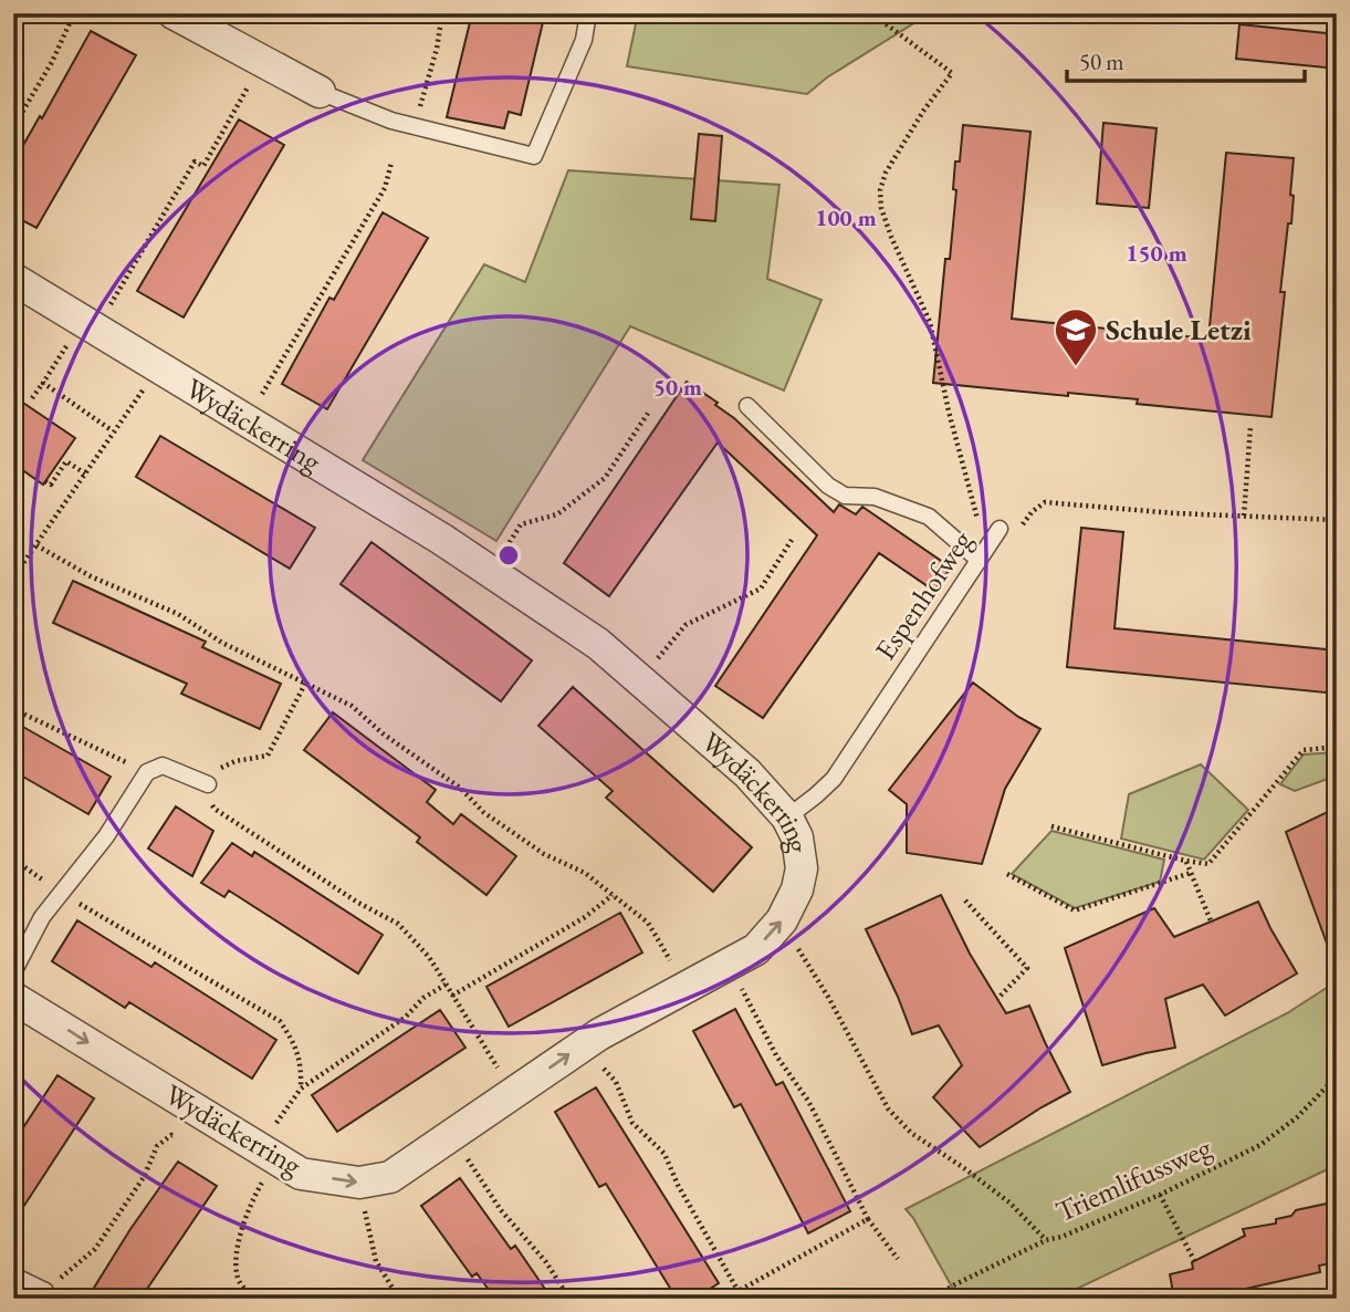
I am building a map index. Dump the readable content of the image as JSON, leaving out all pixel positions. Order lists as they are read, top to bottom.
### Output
{
  "streets": {
    "street": ["Wydäckerring"],
    "lane": ["Espenhofweg"],
    "path": ["Triemlifussweg"]
  },
  "crossings": [
    ["Wydäckerring", "Espenhofweg"]
  ],
  "places": {
    "school or university": ["Schule Letzi"]
  },
  "scale_bar": "50 m",
  "rings": ["100 m", "150 m", "50 m"]
}
